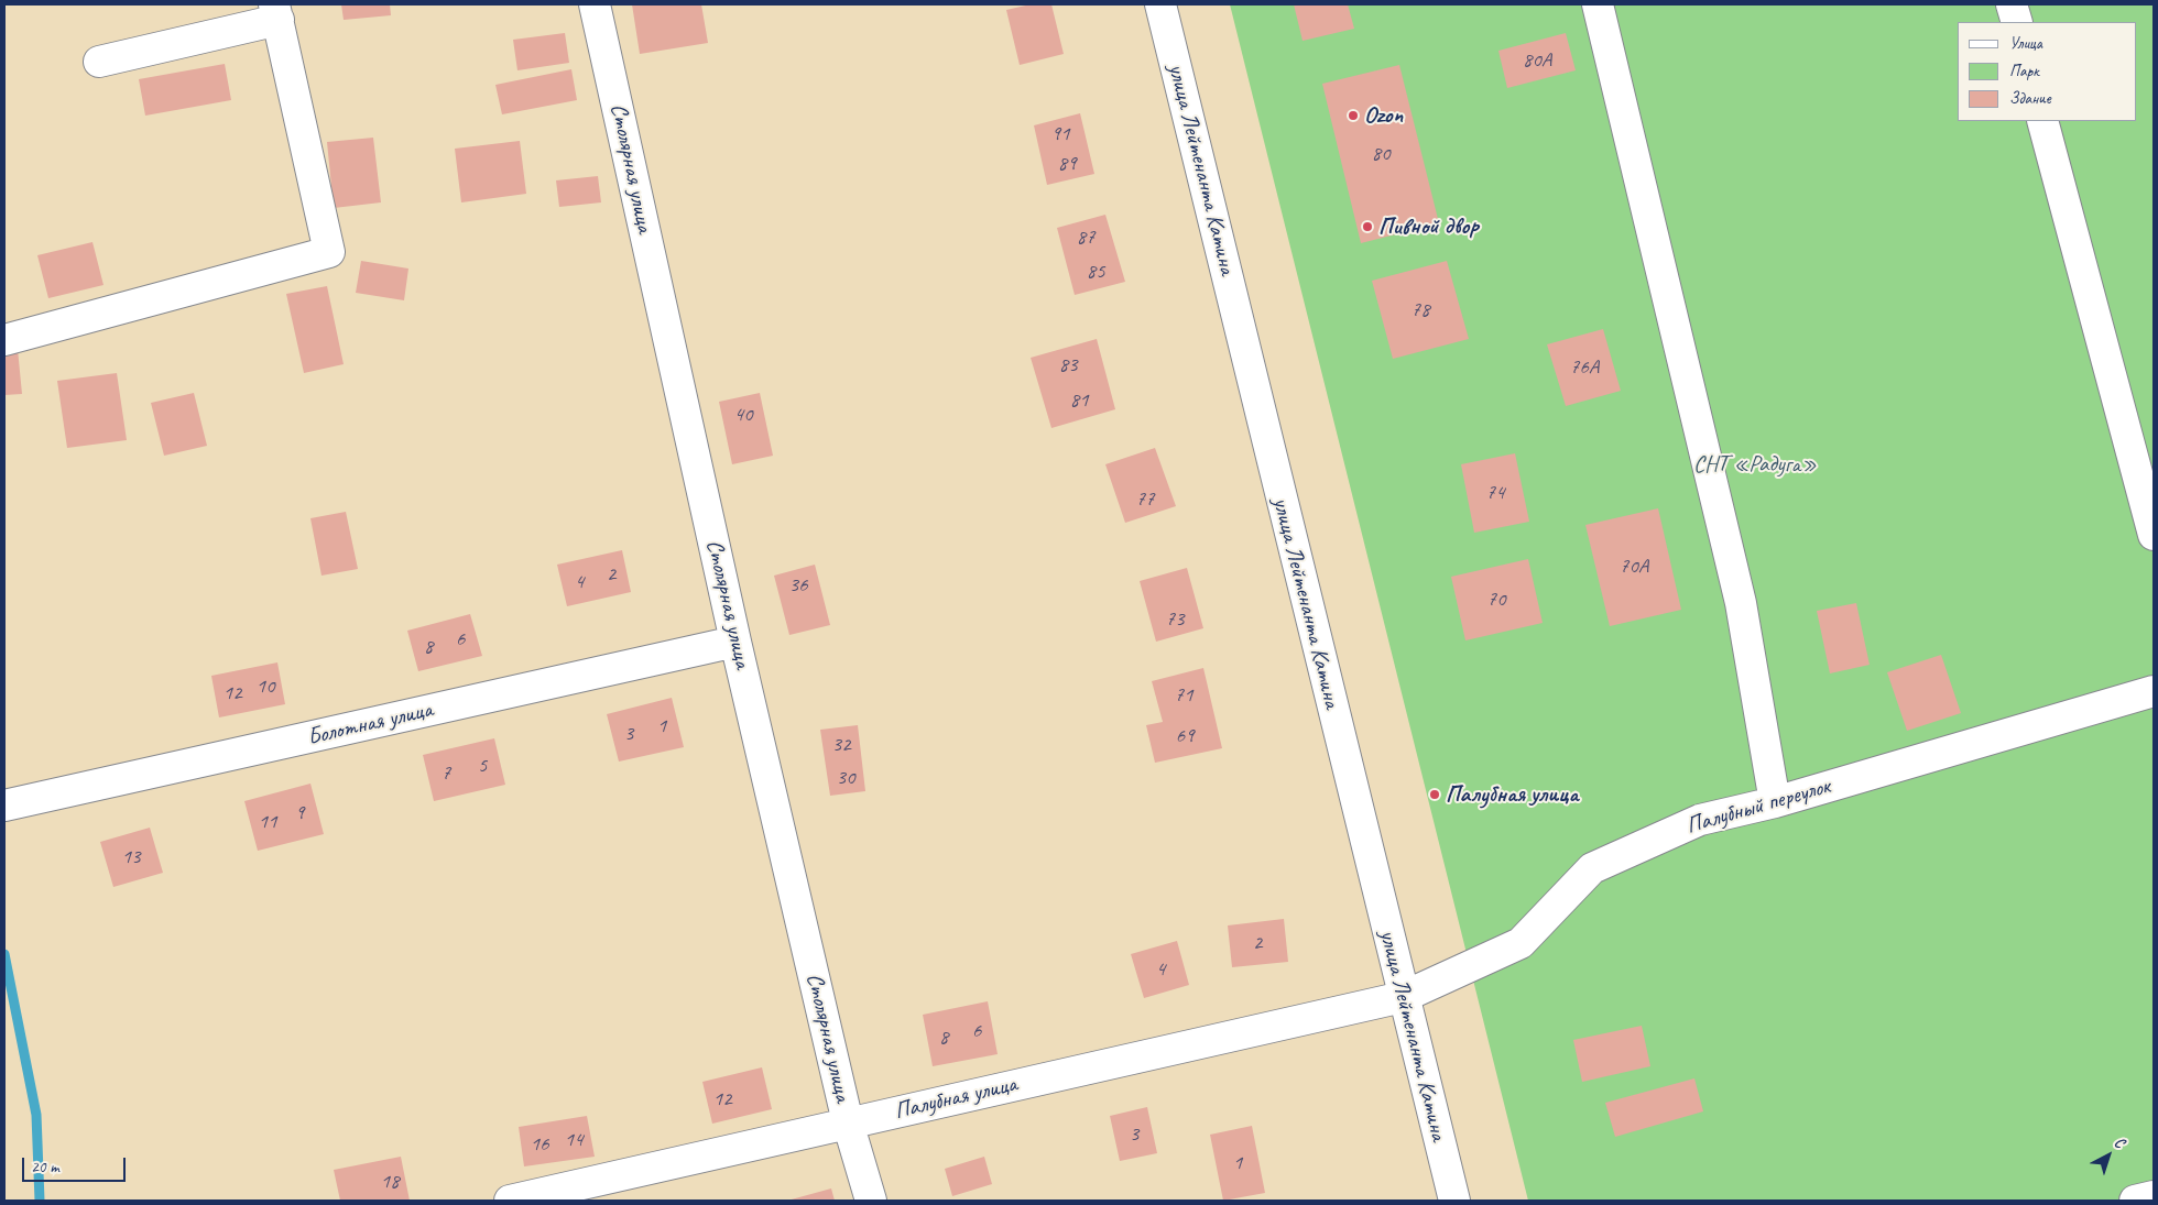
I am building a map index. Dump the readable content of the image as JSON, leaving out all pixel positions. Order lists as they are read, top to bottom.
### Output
{
  "streets": {
    "street": [
      "Столярная улица",
      "улица Лейтенанта Катина",
      "Болотная улица",
      "Палубный переулок",
      "Палубная улица"
    ]
  },
  "crossings": [
    ["Столярная улица", "Болотная улица"],
    ["Столярная улица", "Палубная улица"],
    ["улица Лейтенанта Катина", "Палубный переулок"],
    ["улица Лейтенанта Катина", "Палубная улица"],
    ["Палубный переулок", "Палубная улица"]
  ],
  "parks": ["СНТ «Радуга»"],
  "places": ["Ozon", "Пивной двор", "Палубная улица"],
  "house_numbers": [
    "80А",
    "91",
    "80",
    "89",
    "87",
    "85",
    "78",
    "83",
    "76А",
    "81",
    "40",
    "74",
    "77",
    "70А",
    "2",
    "4",
    "36",
    "70",
    "73",
    "6",
    "8",
    "10",
    "12",
    "71",
    "1",
    "3",
    "69",
    "32",
    "5",
    "7",
    "30",
    "9",
    "11",
    "13",
    "2",
    "4",
    "6",
    "8",
    "12",
    "3",
    "14",
    "16",
    "1",
    "18"
  ],
  "legend": ["Улица", "Парк", "Здание"],
  "scale_bar": "20 m",
  "north": "top right"
}
